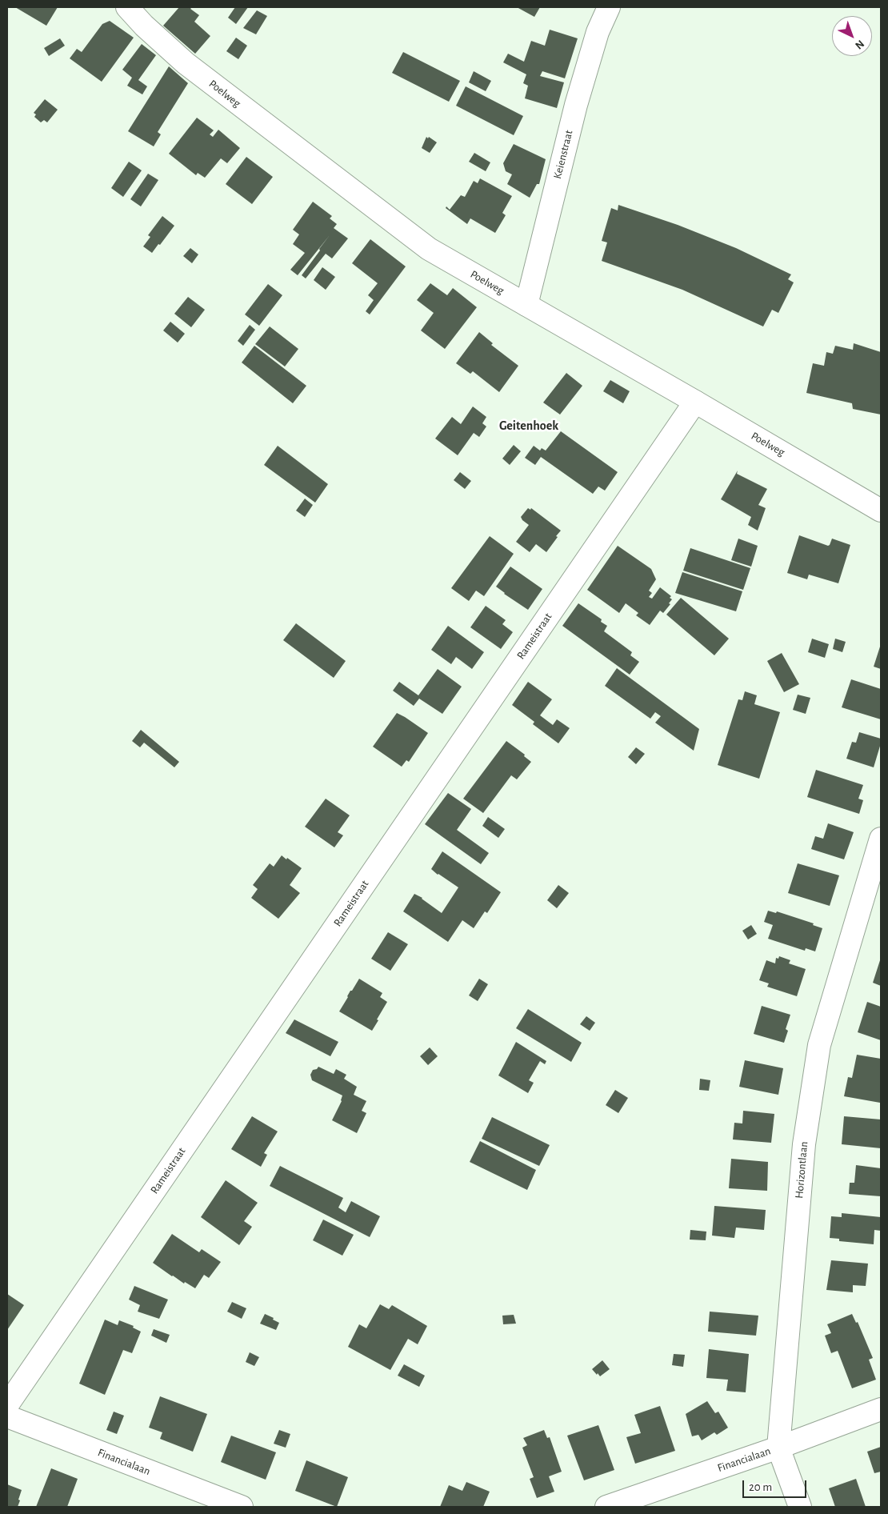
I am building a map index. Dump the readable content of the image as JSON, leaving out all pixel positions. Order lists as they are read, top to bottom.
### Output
{
  "streets": {
    "street": [
      "Poelweg",
      "Keienstraat",
      "Rameistraat",
      "Horizontlaan",
      "Financialaan"
    ]
  },
  "crossings": [
    ["Poelweg", "Keienstraat"],
    ["Poelweg", "Rameistraat"],
    ["Horizontlaan", "Financialaan"]
  ],
  "districts": ["Geitenhoek"],
  "scale_bar": "20 m",
  "north": "bottom right"
}
